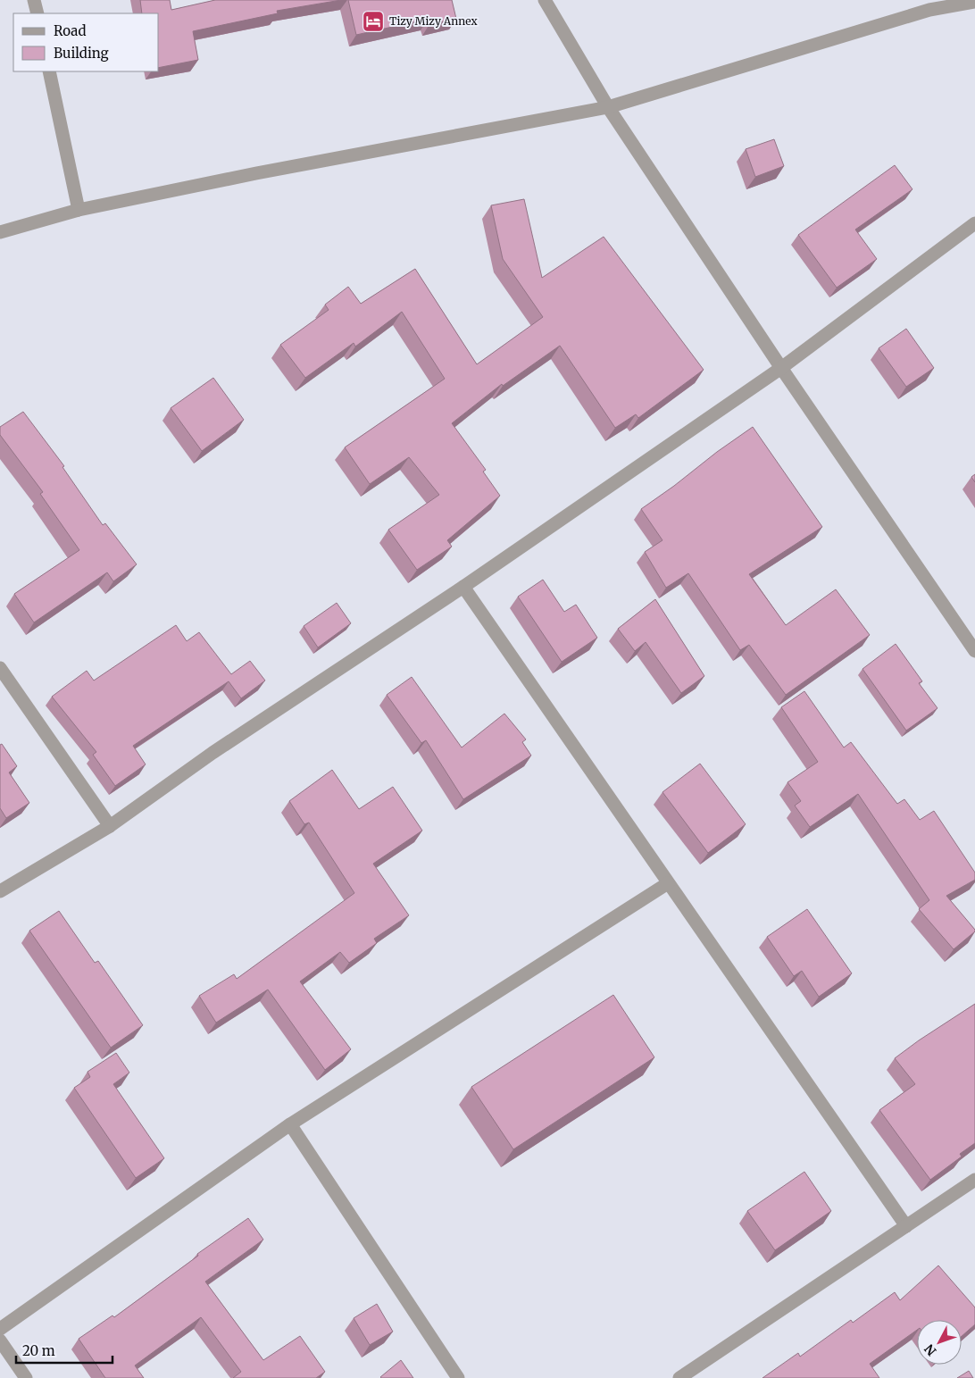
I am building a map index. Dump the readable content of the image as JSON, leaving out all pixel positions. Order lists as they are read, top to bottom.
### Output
{
  "places": {
    "hotel": ["Tizy Mizy Annex"]
  },
  "legend": ["Road", "Building"],
  "scale_bar": "20 m",
  "north": "bottom left"
}
